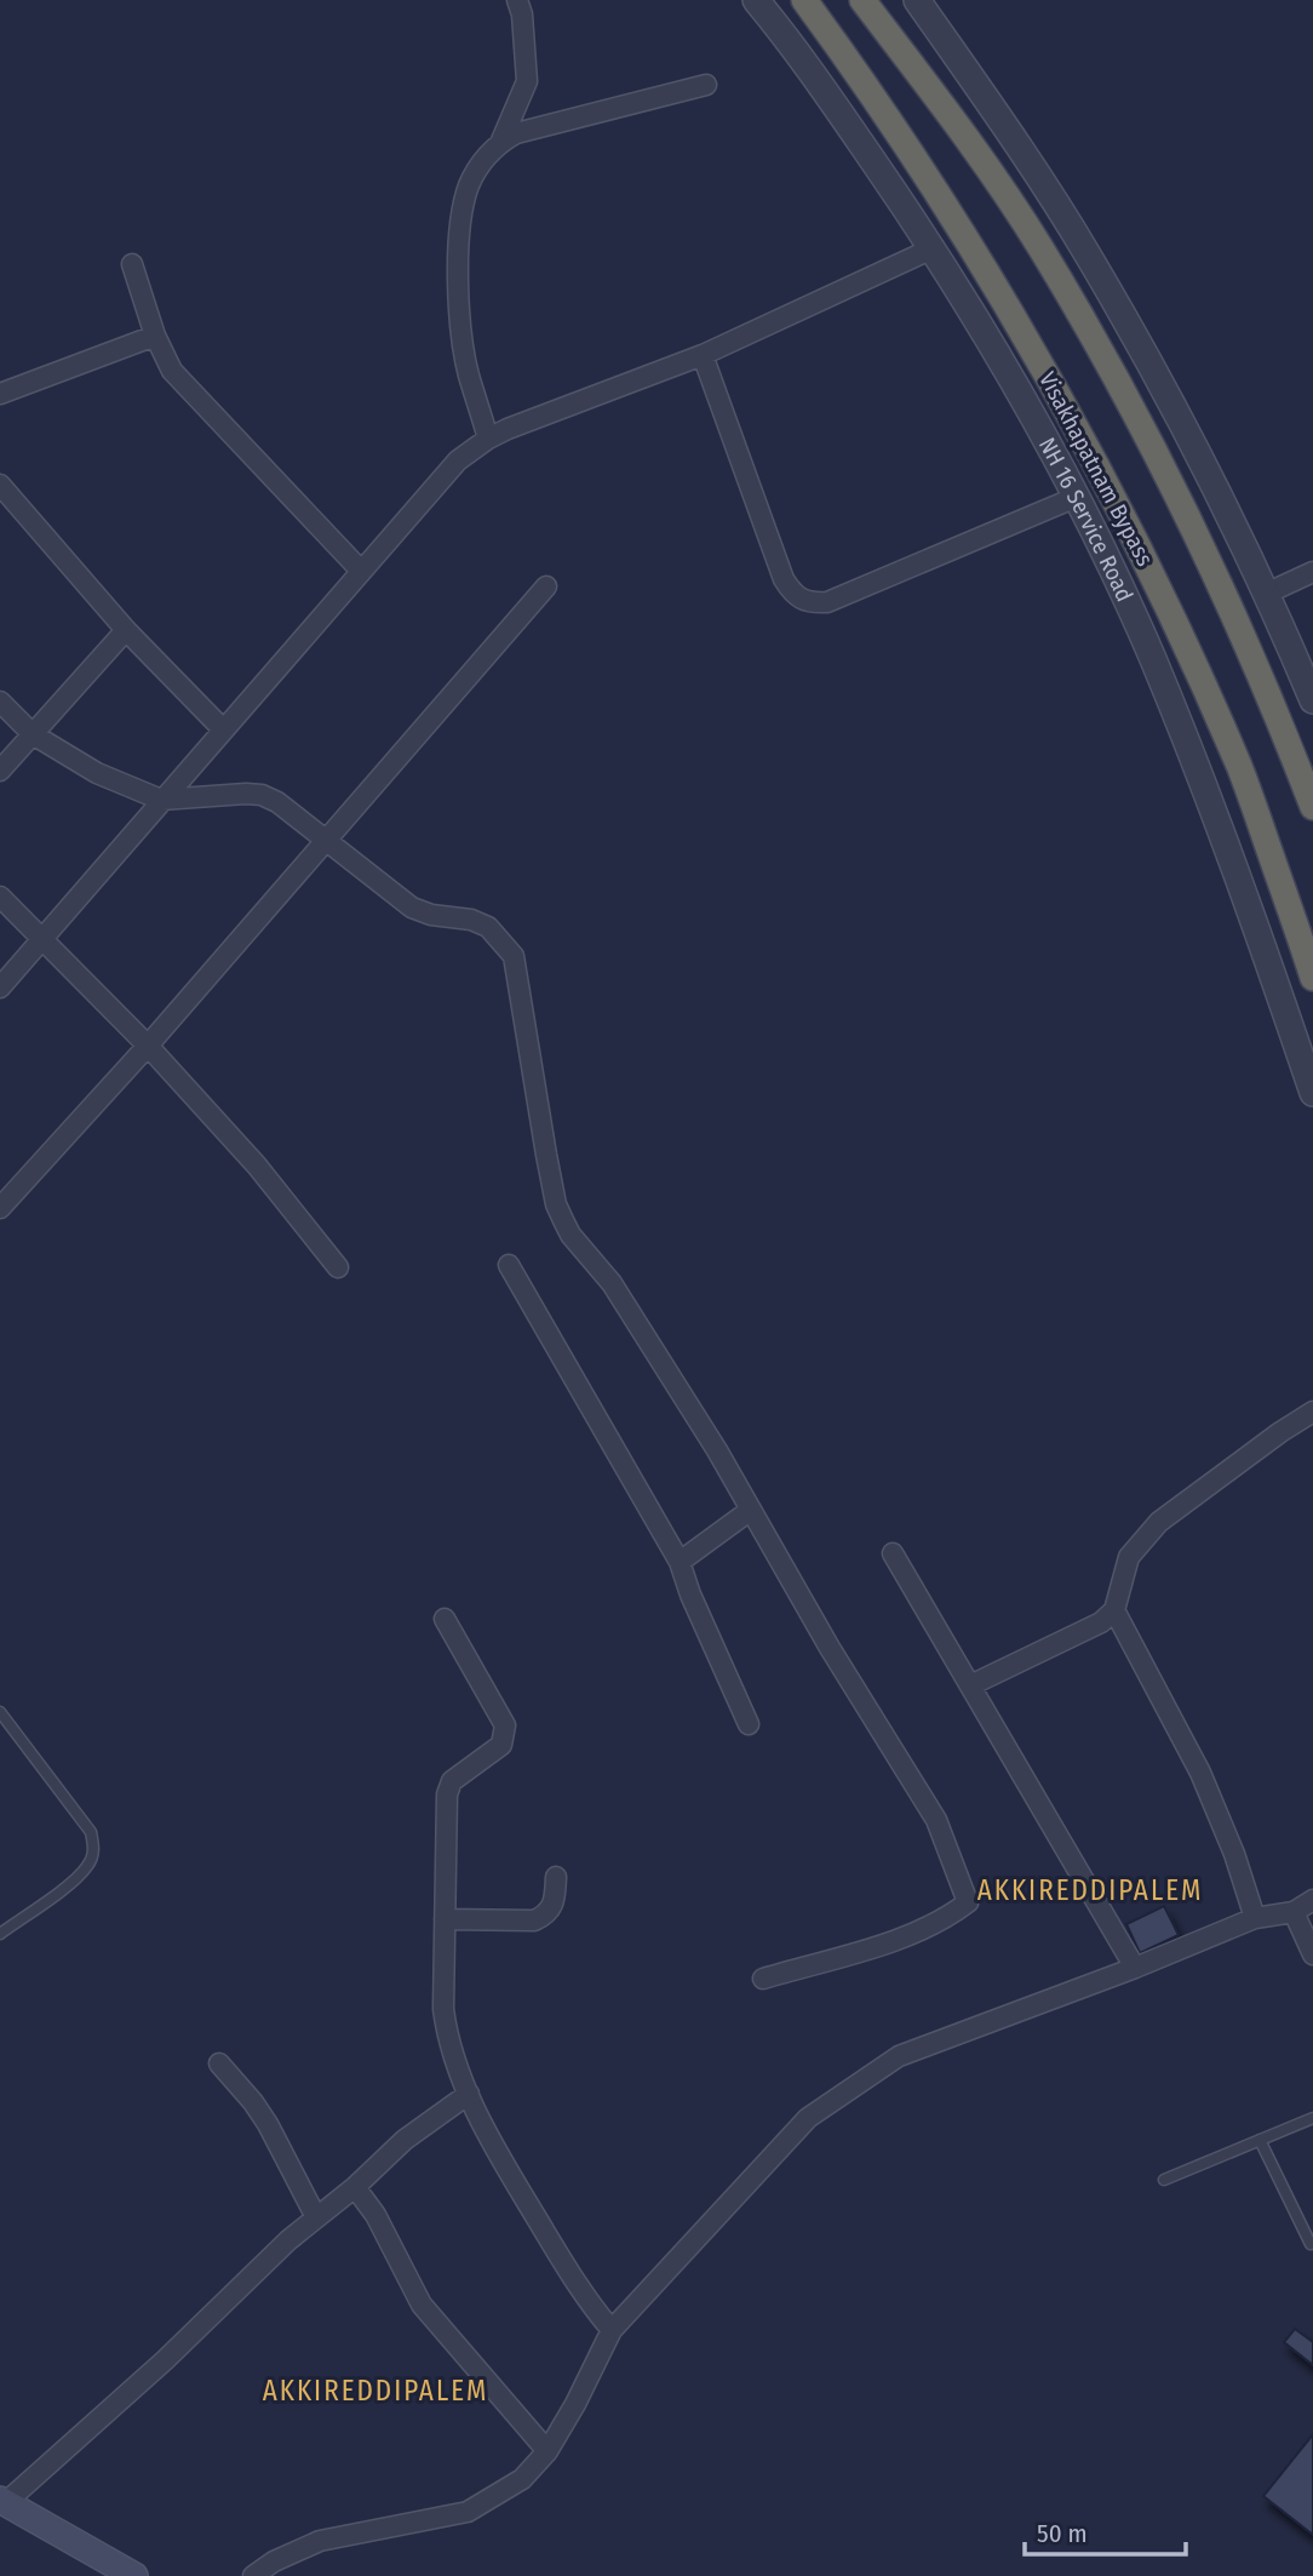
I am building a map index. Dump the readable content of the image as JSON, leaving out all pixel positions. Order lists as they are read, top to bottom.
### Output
{
  "streets": {
    "highway": ["Visakhapatnam Bypass"],
    "street": ["NH 16 Service Road"]
  },
  "districts": ["AKKIREDDIPALEM", "AKKIREDDIPALEM"],
  "scale_bar": "50 m"
}
